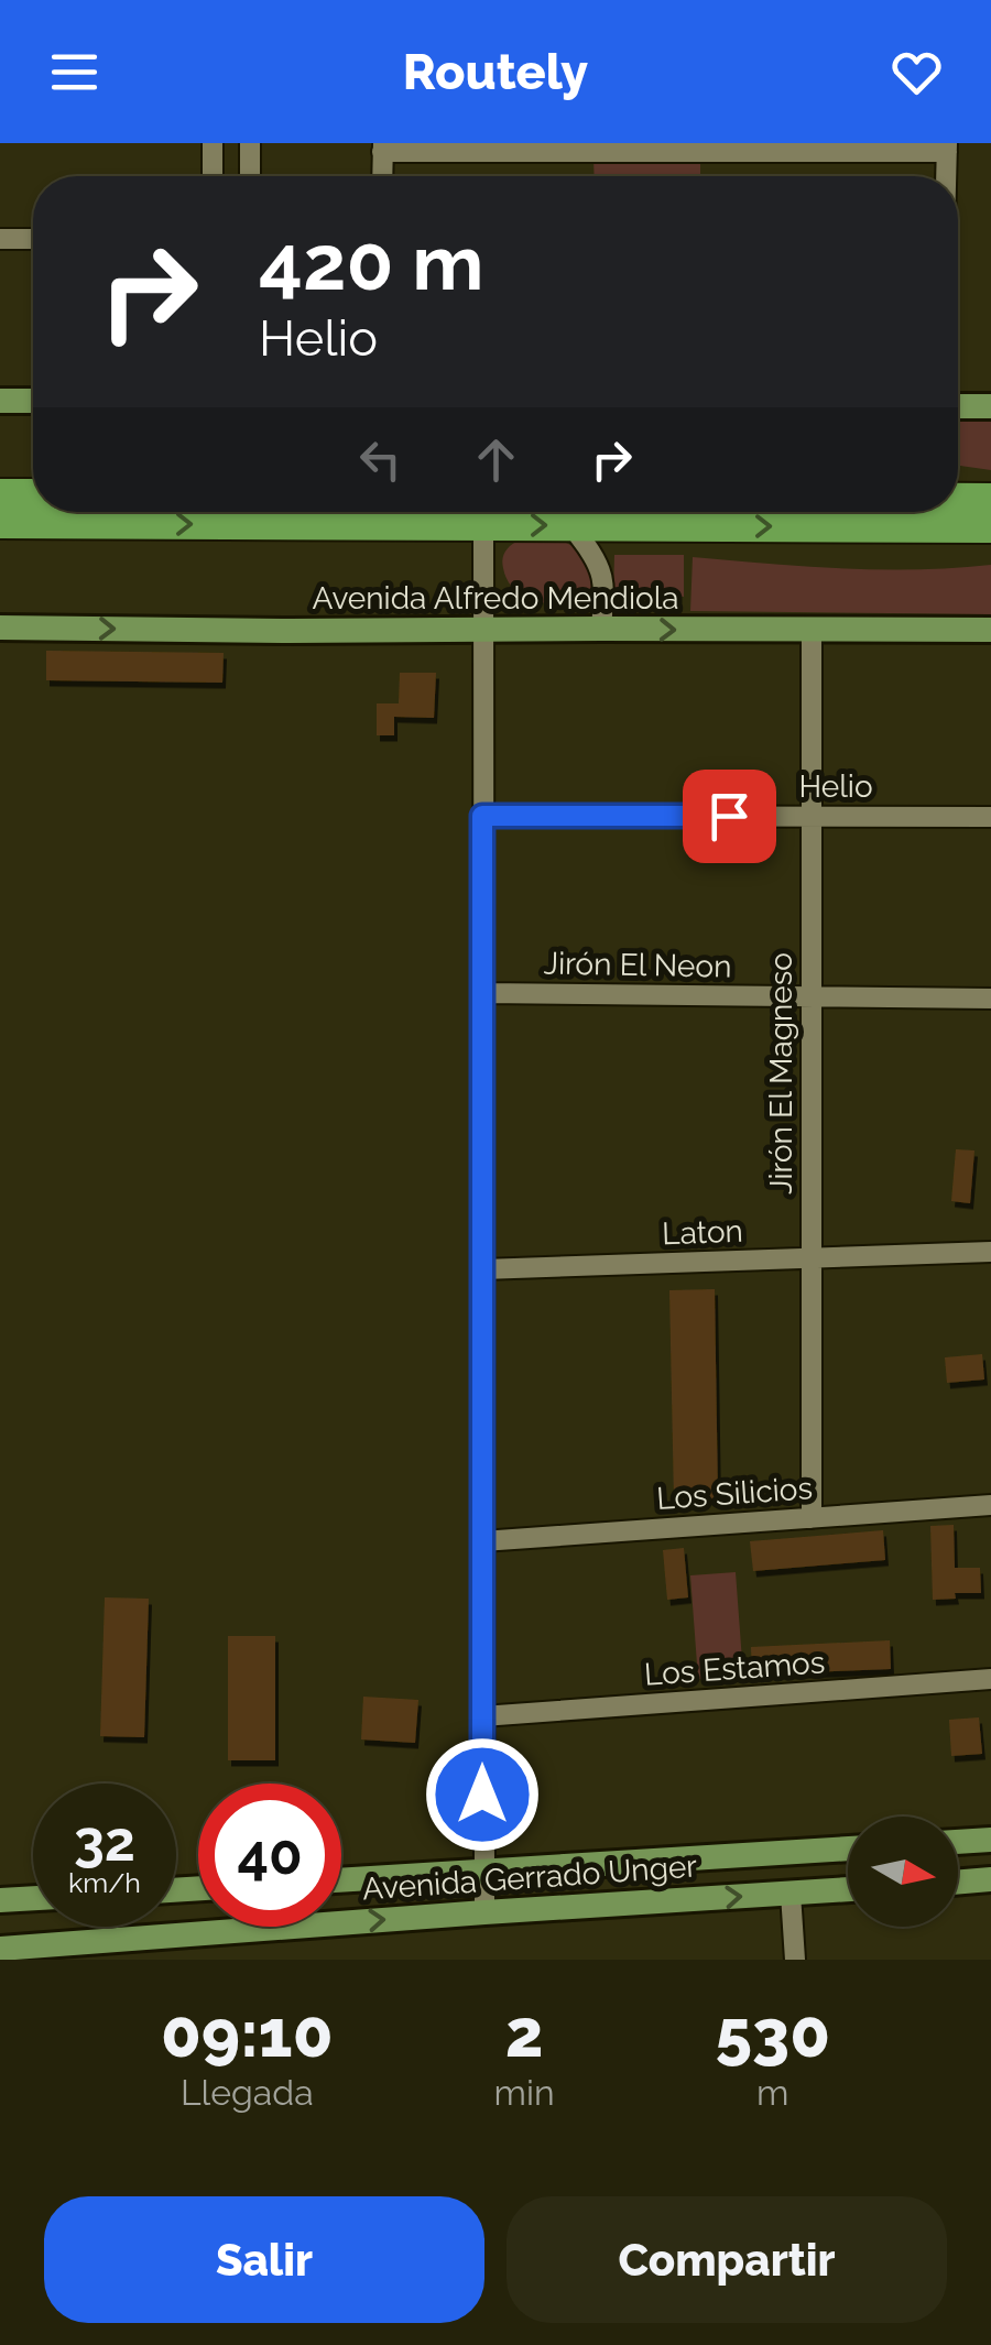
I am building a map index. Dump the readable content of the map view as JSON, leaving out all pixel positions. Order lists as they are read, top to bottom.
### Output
{
  "streets": {
    "main road": ["Avenida Alfredo Mendiola", "Avenida Gerrado Unger"],
    "street": [
      "Helio",
      "Jirón El Neon",
      "Jirón El Magneso",
      "Laton",
      "Los Silicios",
      "Los Estamos"
    ]
  },
  "crossings": [
    ["Avenida Alfredo Mendiola", "Jirón El Magneso"],
    ["Helio", "Jirón El Magneso"],
    ["Jirón El Neon", "Jirón El Magneso"],
    ["Jirón El Magneso", "Laton"],
    ["Jirón El Magneso", "Los Silicios"]
  ],
  "one_way": ["Avenida Alfredo Mendiola"],
  "north": "right",
  "page": {
    "header": "Routely",
    "turn": ["420 m", "Helio"],
    "speed": "32 km/h",
    "limit": "40",
    "eta": [
      "09:10",
      "Llegada",
      "2",
      "min",
      "530",
      "m"
    ],
    "buttons": ["Salir", "Compartir"]
  }
}
